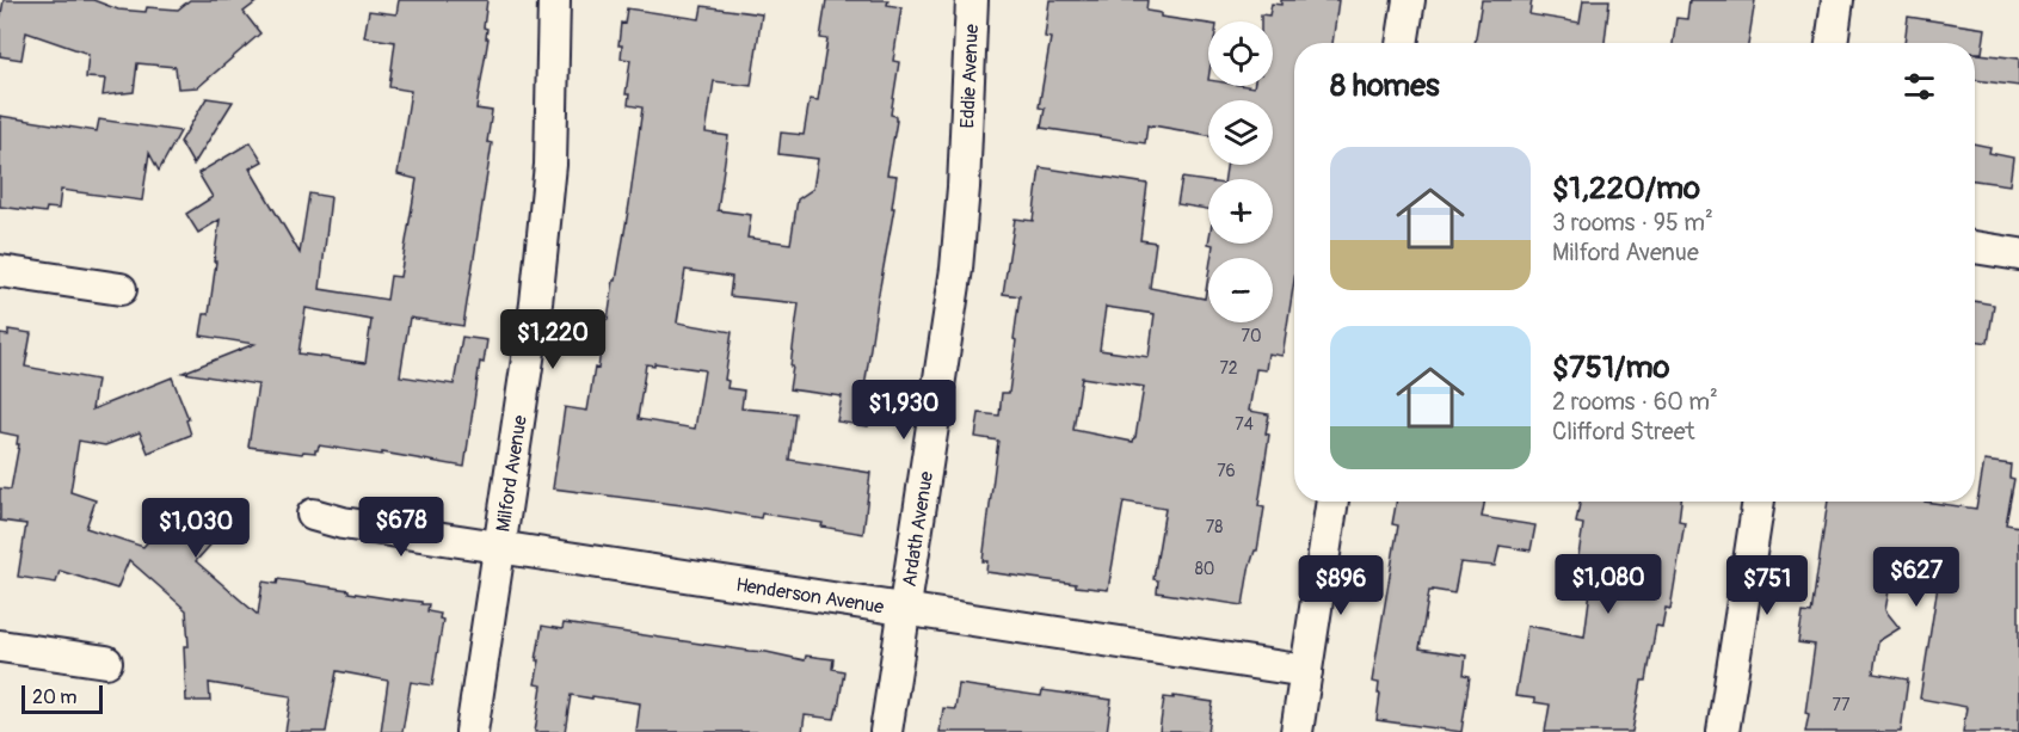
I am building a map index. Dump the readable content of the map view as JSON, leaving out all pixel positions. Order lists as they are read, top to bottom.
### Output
{
  "streets": {
    "street": [
      "Eddie Avenue",
      "Milford Avenue",
      "Ardath Avenue",
      "Henderson Avenue"
    ]
  },
  "crossings": [
    ["Eddie Avenue", "Ardath Avenue"],
    ["Milford Avenue", "Henderson Avenue"],
    ["Ardath Avenue", "Henderson Avenue"]
  ],
  "house_numbers": [
    "70",
    "72",
    "74",
    "76",
    "78",
    "80",
    "77"
  ],
  "scale_bar": "20 m",
  "page": {
    "map_buttons": ["+", "−"],
    "heading": "8 homes",
    "list": [
      {
        "name": "$1,220/mo",
        "note": "3 rooms · 95 m² · Milford Avenue"
      },
      {
        "name": "$751/mo",
        "note": "2 rooms · 60 m² · Clifford Street"
      }
    ],
    "price": [
      "$1,220",
      "$1,930",
      "$678",
      "$1,030",
      "$627",
      "$1,080",
      "$896",
      "$751"
    ],
    "scale": "20 m"
  }
}
